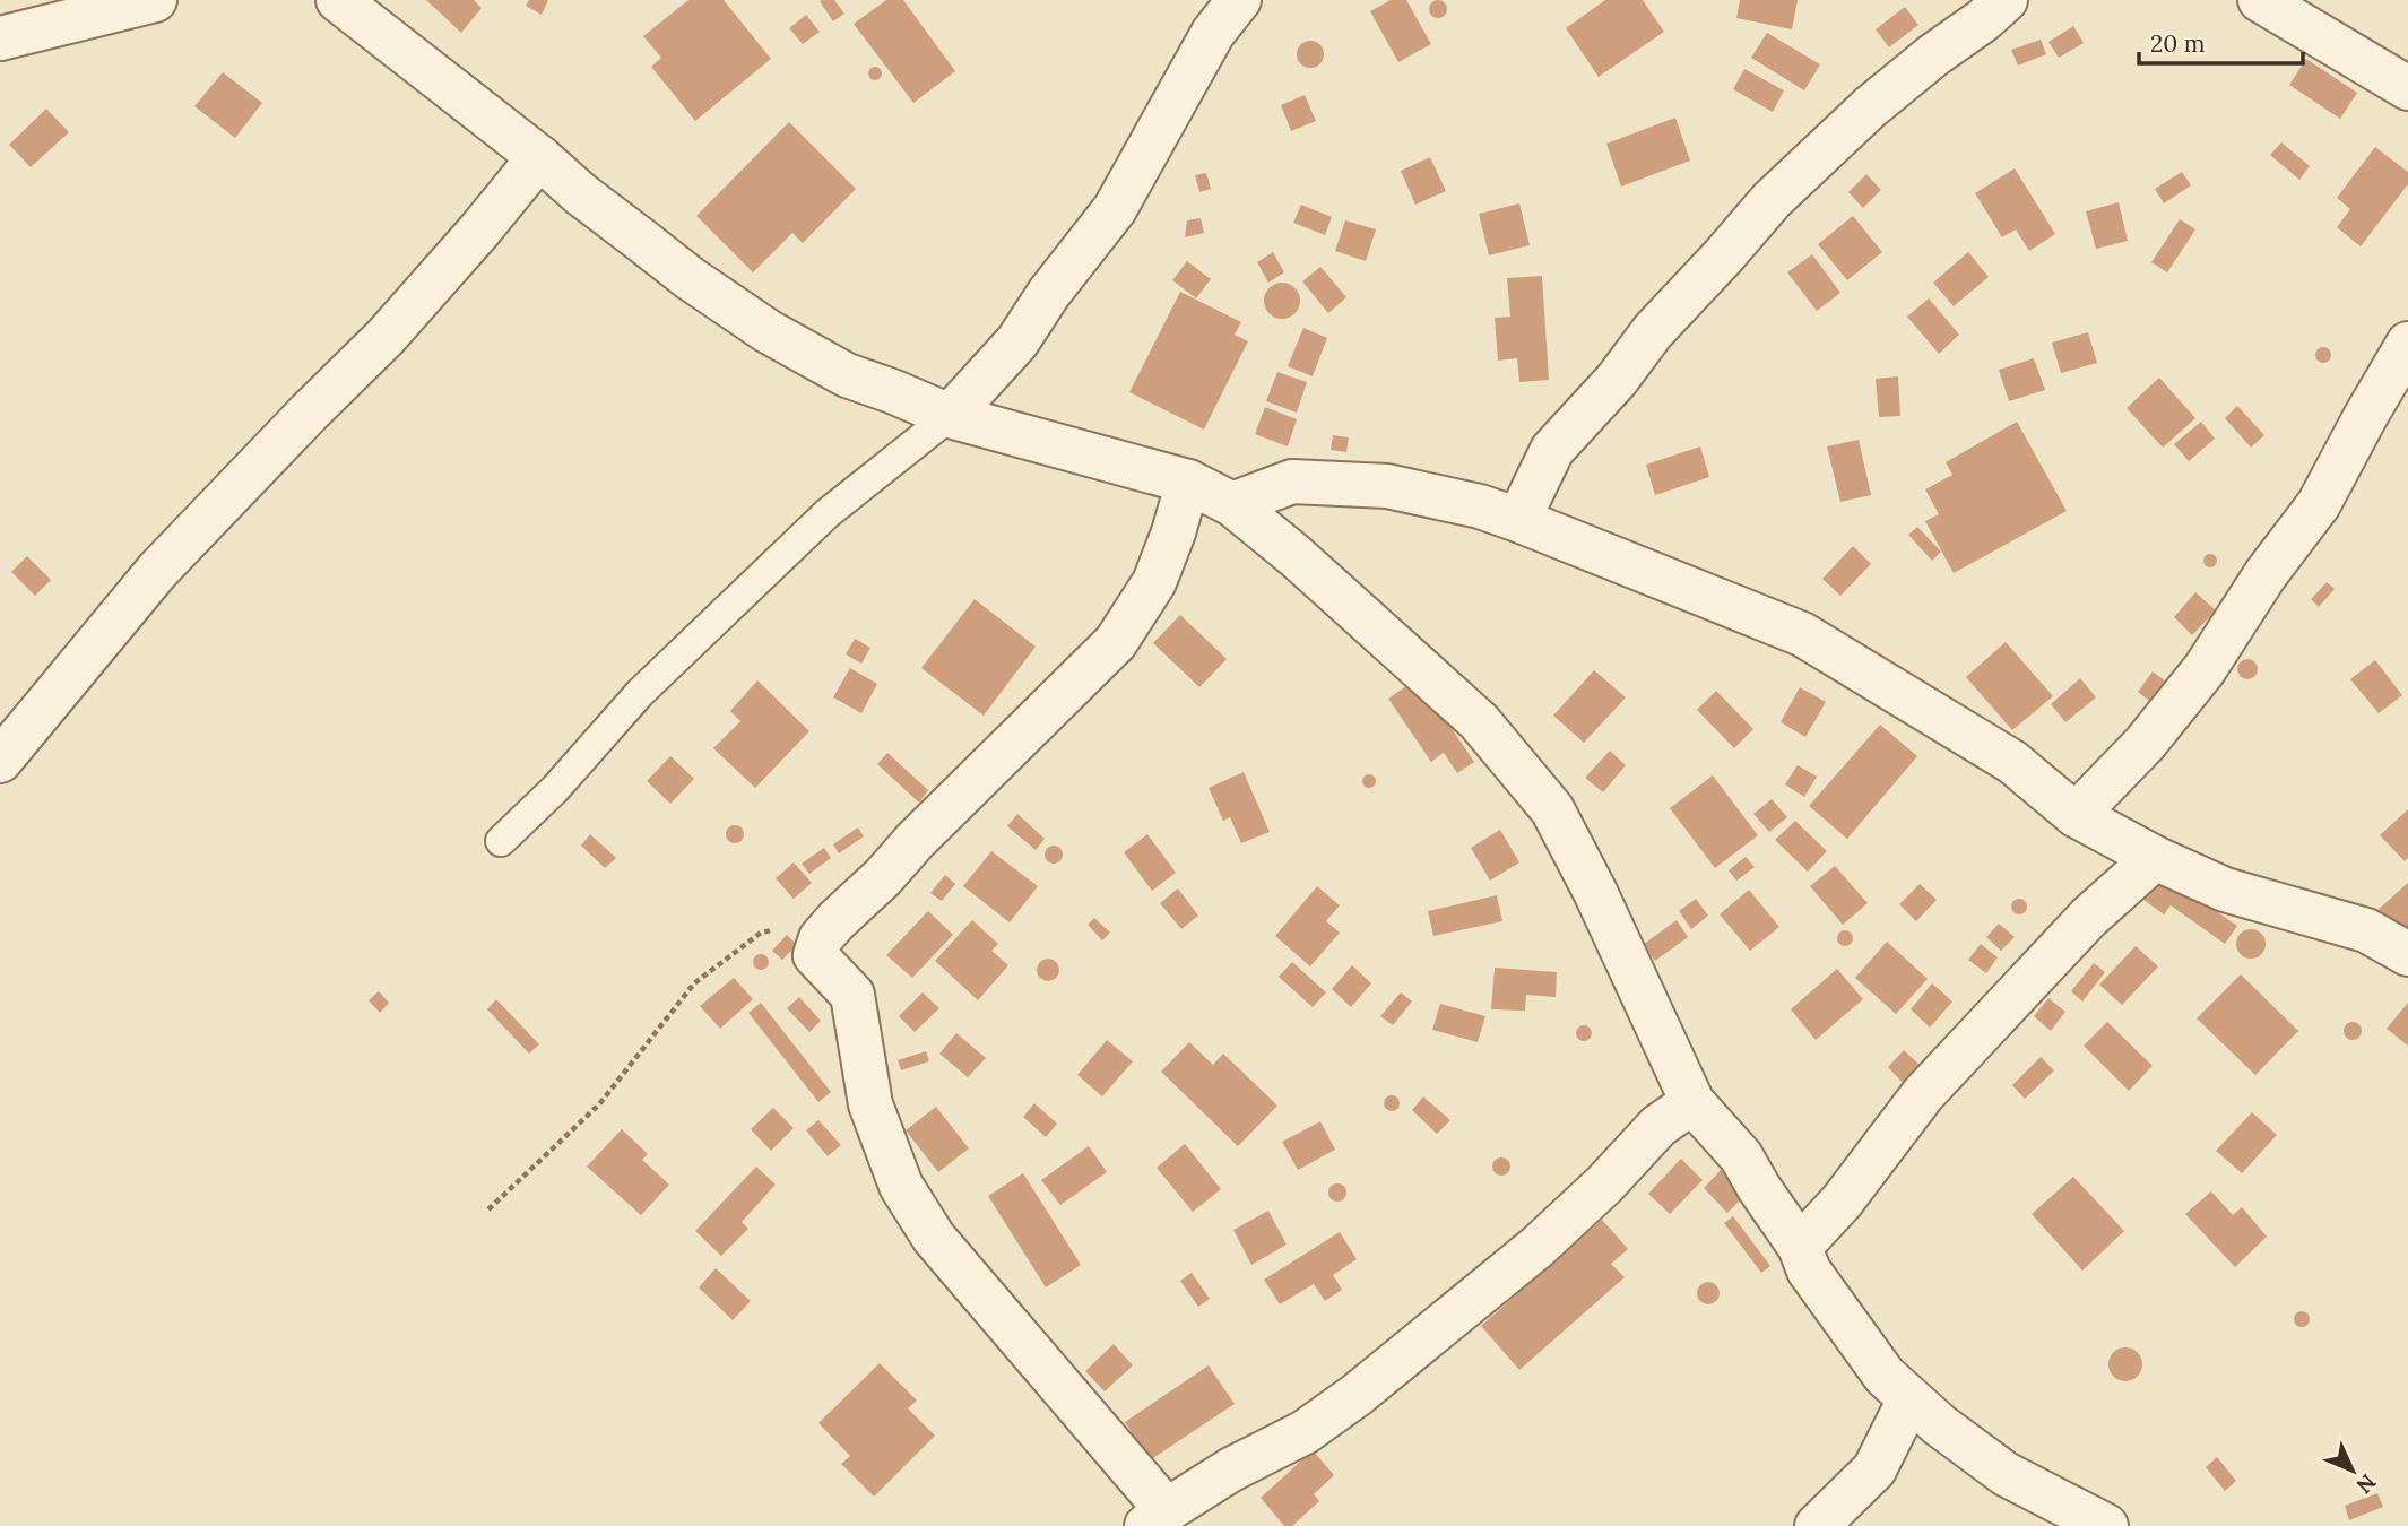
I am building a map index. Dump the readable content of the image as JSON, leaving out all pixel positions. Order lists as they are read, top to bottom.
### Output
{
  "scale_bar": "20 m",
  "north": "bottom right"
}
